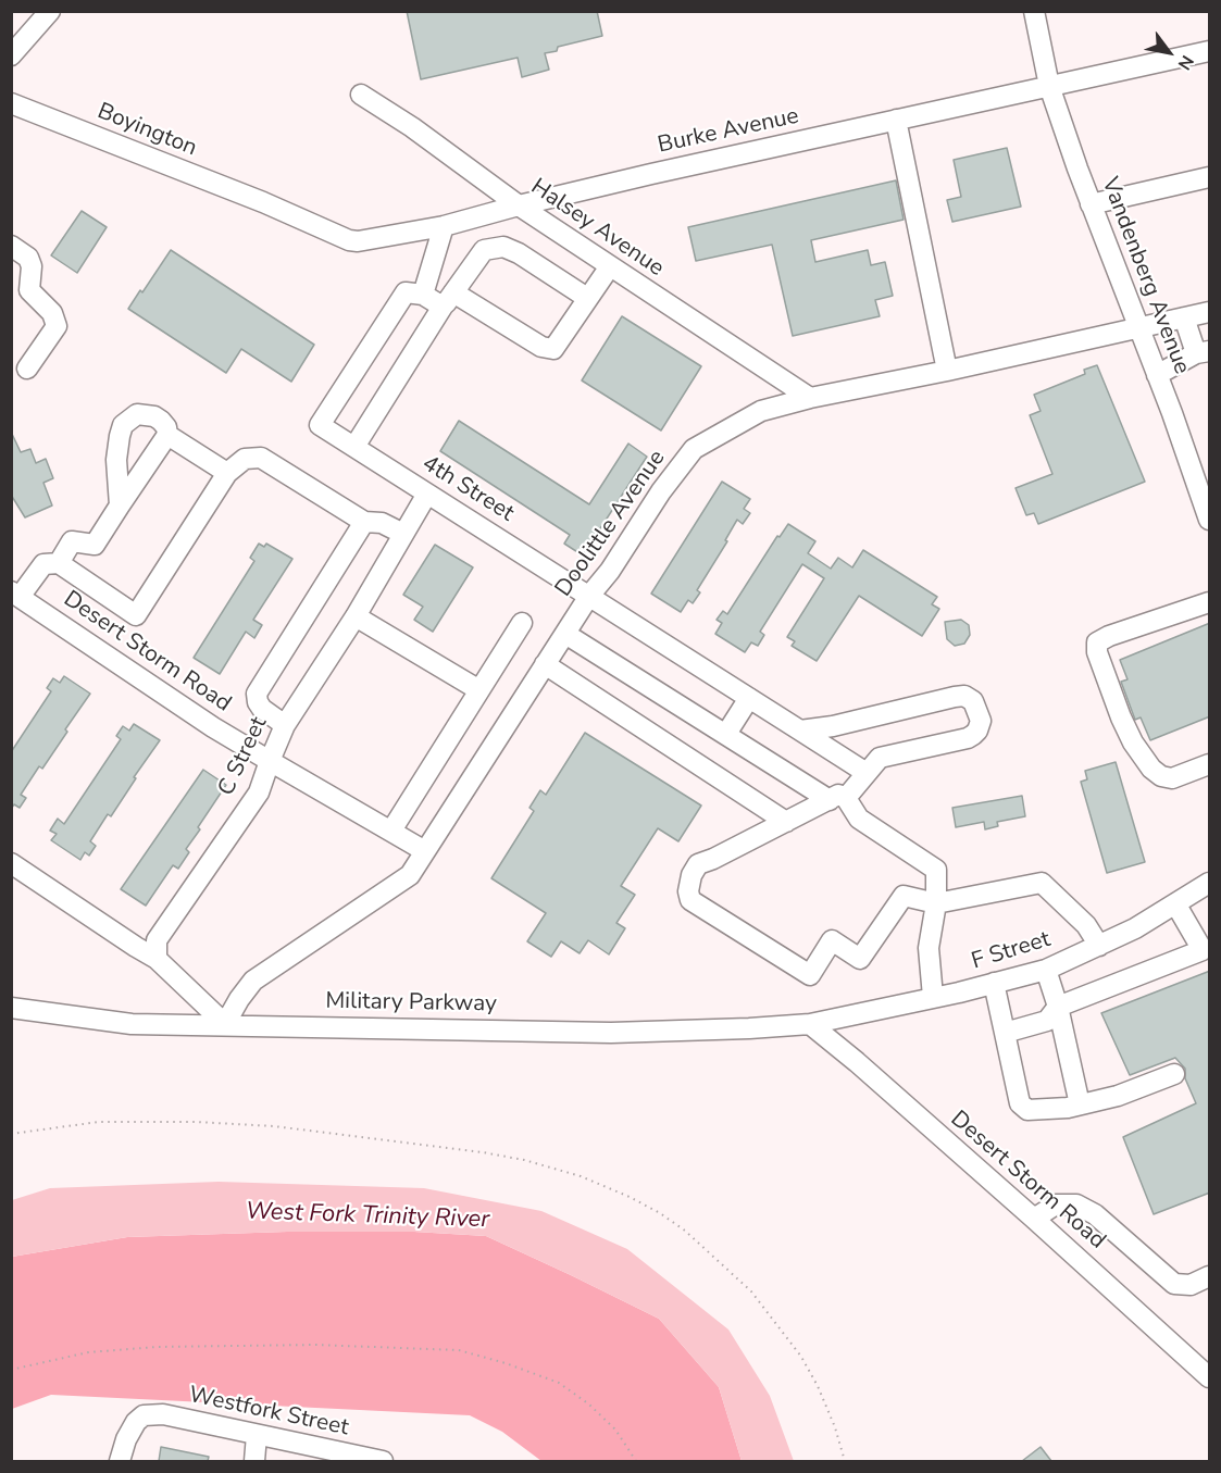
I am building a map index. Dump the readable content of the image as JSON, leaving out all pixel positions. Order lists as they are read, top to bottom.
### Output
{
  "streets": {
    "street": [
      "Boyington",
      "Burke Avenue",
      "Halsey Avenue",
      "Vandenberg Avenue",
      "4th Street",
      "Doolittle Avenue",
      "Desert Storm Road",
      "C Street",
      "F Street",
      "Military Parkway",
      "Westfork Street"
    ]
  },
  "crossings": [
    ["Boyington", "Burke Avenue"],
    ["Burke Avenue", "Halsey Avenue"],
    ["Burke Avenue", "Vandenberg Avenue"],
    ["Halsey Avenue", "Doolittle Avenue"],
    ["Vandenberg Avenue", "Doolittle Avenue"],
    ["4th Street", "Doolittle Avenue"],
    ["4th Street", "C Street"],
    ["Doolittle Avenue", "Desert Storm Road"],
    ["Doolittle Avenue", "Military Parkway"],
    ["Desert Storm Road", "C Street"],
    ["Desert Storm Road", "F Street"],
    ["Desert Storm Road", "Military Parkway"],
    ["F Street", "Military Parkway"]
  ],
  "water": ["West Fork Trinity River"],
  "north": "bottom right"
}
